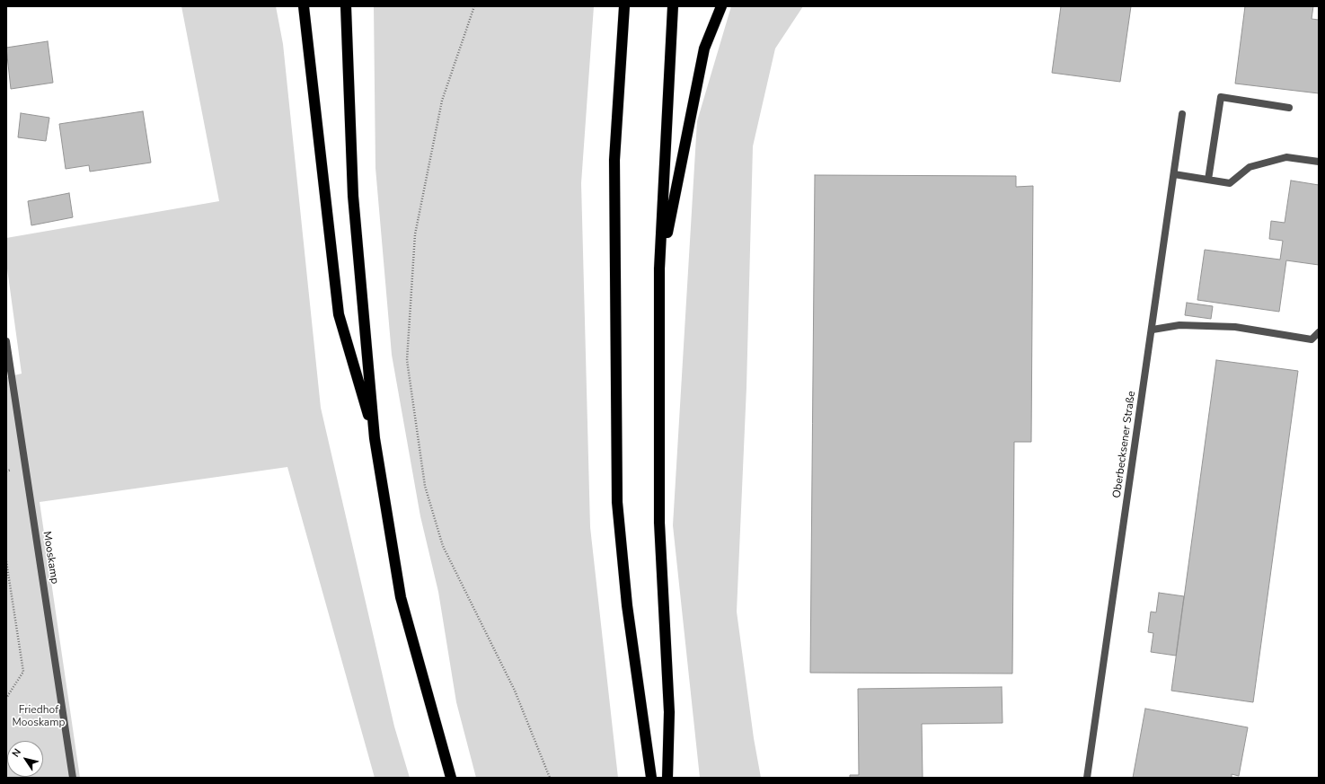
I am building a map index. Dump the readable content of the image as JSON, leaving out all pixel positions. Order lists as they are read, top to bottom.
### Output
{
  "streets": {
    "street": ["Oberbecksener Straße", "Mooskamp"]
  },
  "parks": ["Friedhof Mooskamp"],
  "north": "top left"
}
